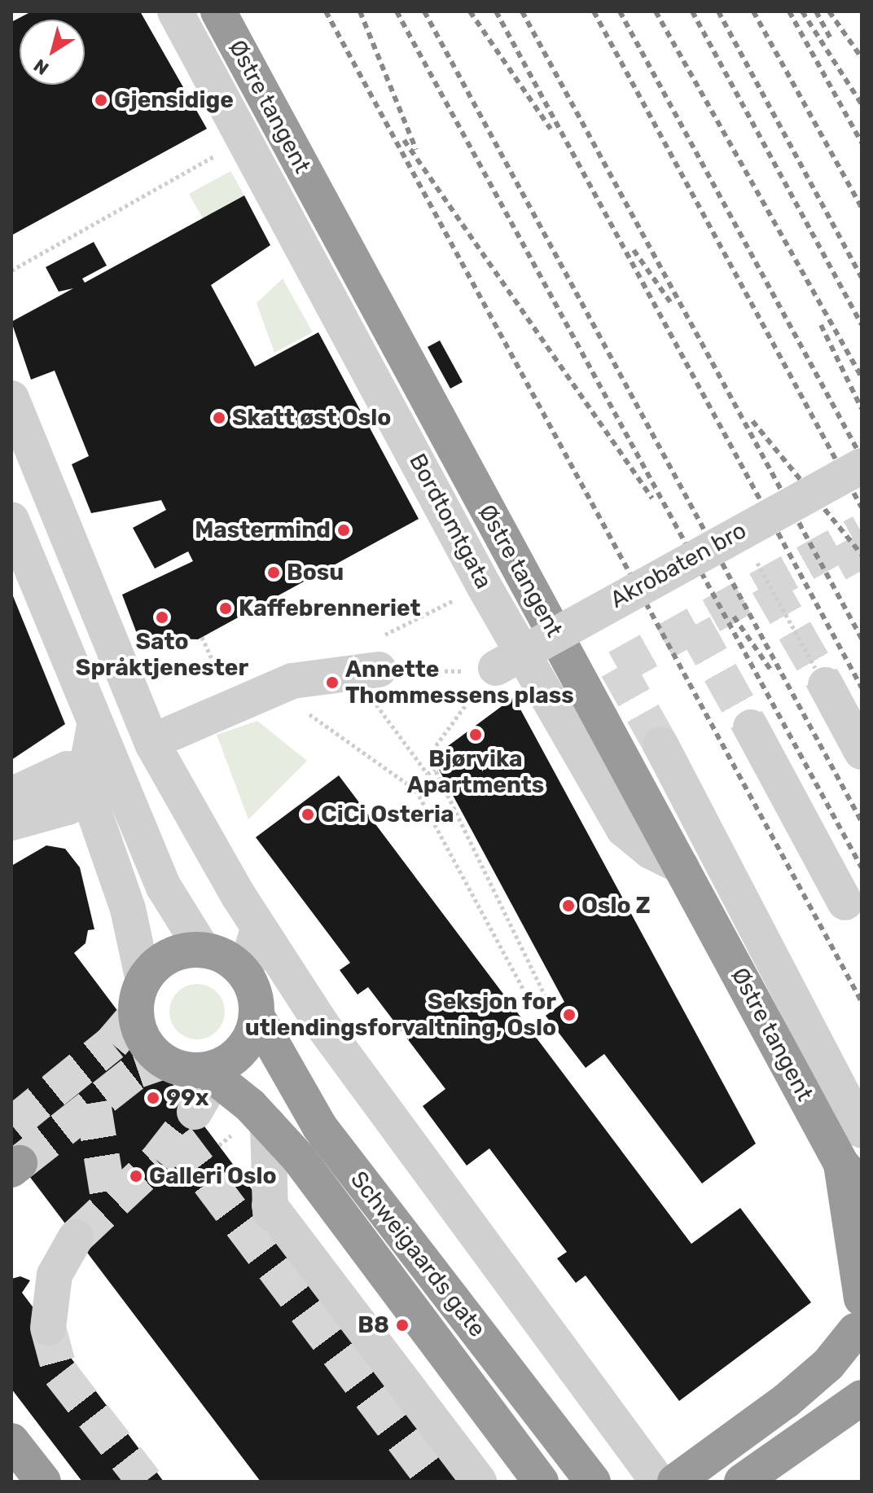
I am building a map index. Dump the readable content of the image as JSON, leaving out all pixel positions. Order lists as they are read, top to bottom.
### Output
{
  "streets": {
    "highway": ["Østre tangent", "Schweigaards gate"],
    "street": ["Bordtomtgata", "Akrobaten bro"]
  },
  "crossings": [
    ["Østre tangent", "Bordtomtgata"]
  ],
  "places": [
    "Gjensidige",
    "Skatt øst Oslo",
    "Mastermind",
    "Bosu",
    "Kaffebrenneriet",
    "Sato Språktjenester",
    "Annette Thommessens plass",
    "Bjørvika Apartments",
    "CiCi Osteria",
    "Oslo Z",
    "Seksjon for utlendingsforvaltning, Oslo",
    "99x",
    "Galleri Oslo",
    "B8"
  ],
  "north": "bottom left"
}
